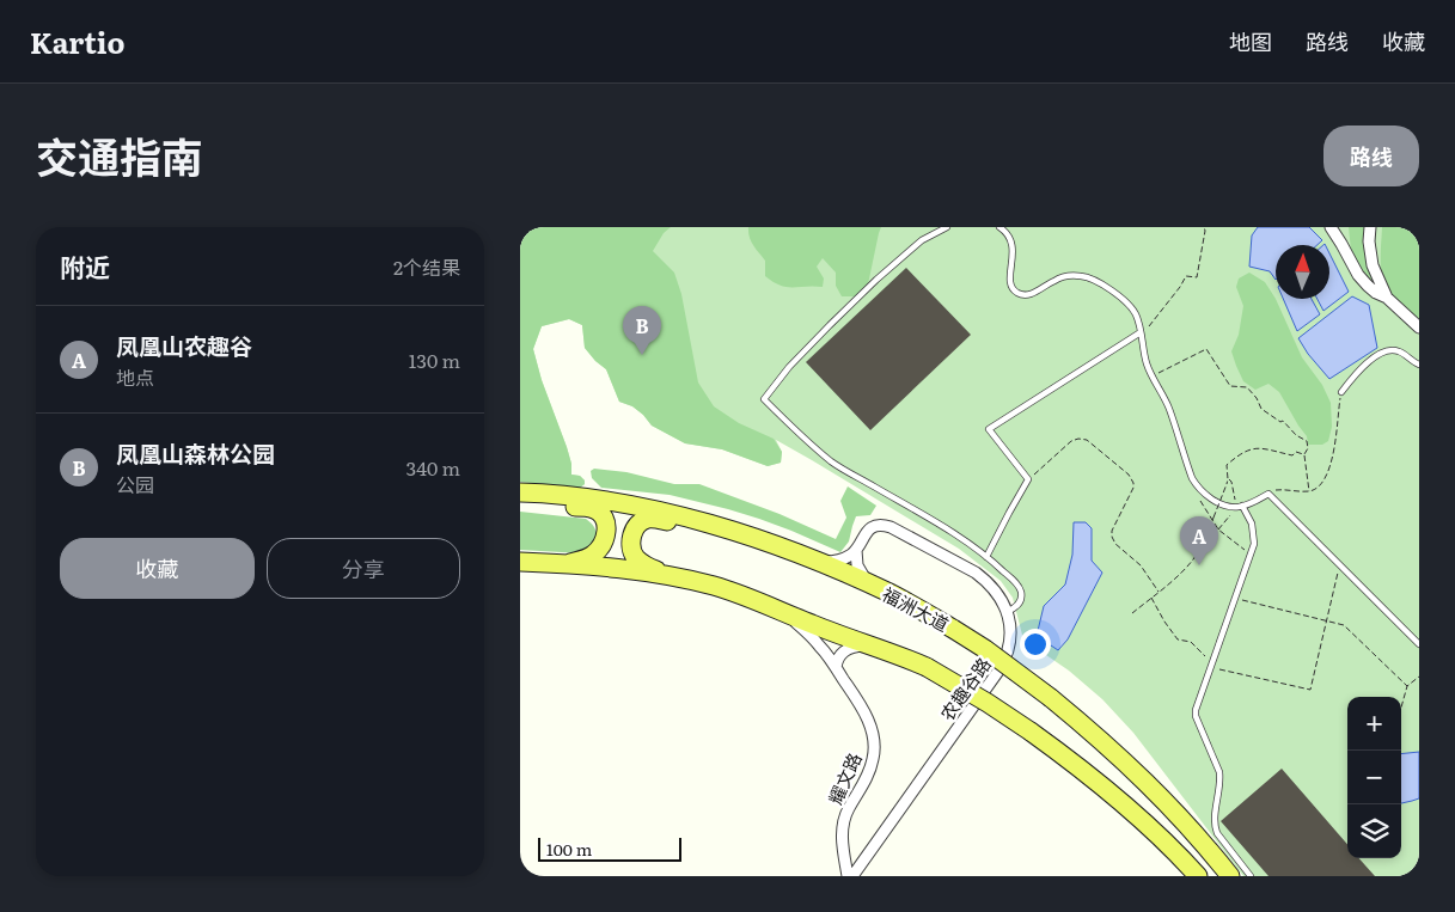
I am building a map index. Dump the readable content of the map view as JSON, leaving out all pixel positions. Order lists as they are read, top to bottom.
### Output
{
  "streets": {
    "main road": ["福洲大道"],
    "street": ["农趣谷路", "耀文路"]
  },
  "crossings": [
    ["农趣谷路", "耀文路"]
  ],
  "scale_bar": "100 m",
  "north": "top",
  "page": {
    "header": "Kartio",
    "nav": ["地图", "路线", "收藏"],
    "title": "交通指南",
    "buttons": [
      "路线",
      ["收藏", "分享"]
    ],
    "heading": ["附近", "2个结果"],
    "list": [
      {
        "mark": "A",
        "name": "凤凰山农趣谷",
        "note": "地点",
        "value": "130 m"
      },
      {
        "mark": "B",
        "name": "凤凰山森林公园",
        "note": "公园",
        "value": "340 m"
      }
    ],
    "pins": ["B", "A"],
    "map_buttons": ["+", "−"],
    "scale": "100 m"
  }
}
